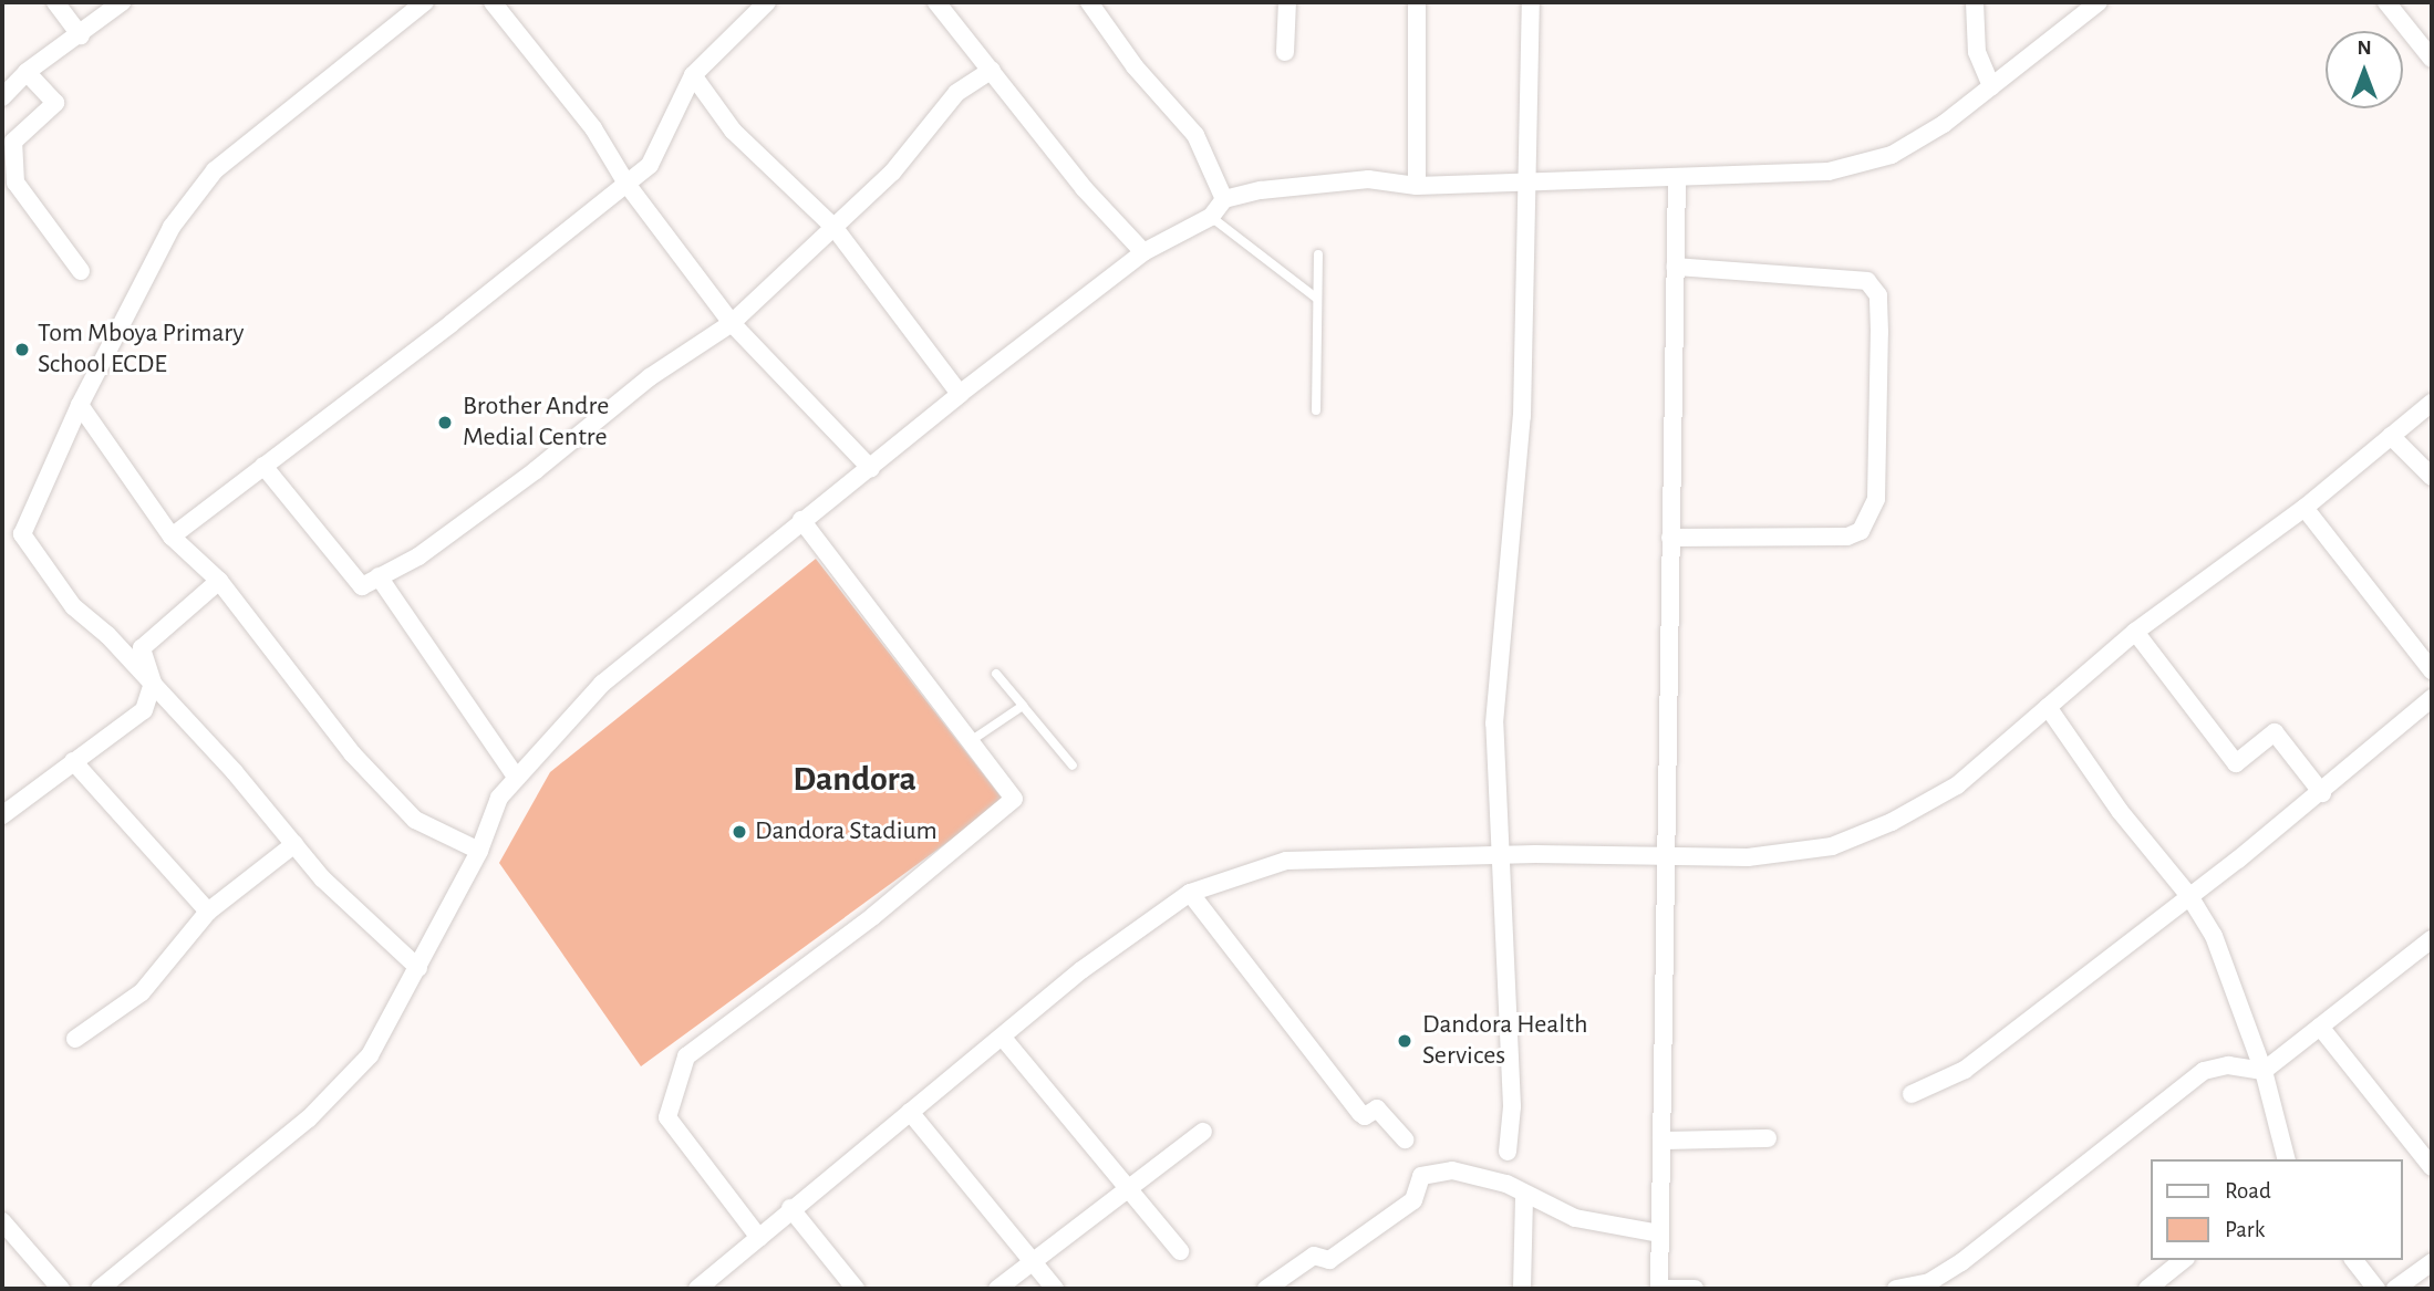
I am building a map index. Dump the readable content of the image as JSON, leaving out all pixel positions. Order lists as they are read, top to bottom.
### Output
{
  "districts": ["Dandora"],
  "places": [
    "Tom Mboya Primary School ECDE",
    "Brother Andre Medial Centre",
    "Dandora Stadium",
    "Dandora Health Services"
  ],
  "legend": ["Road", "Park"],
  "north": "top"
}
